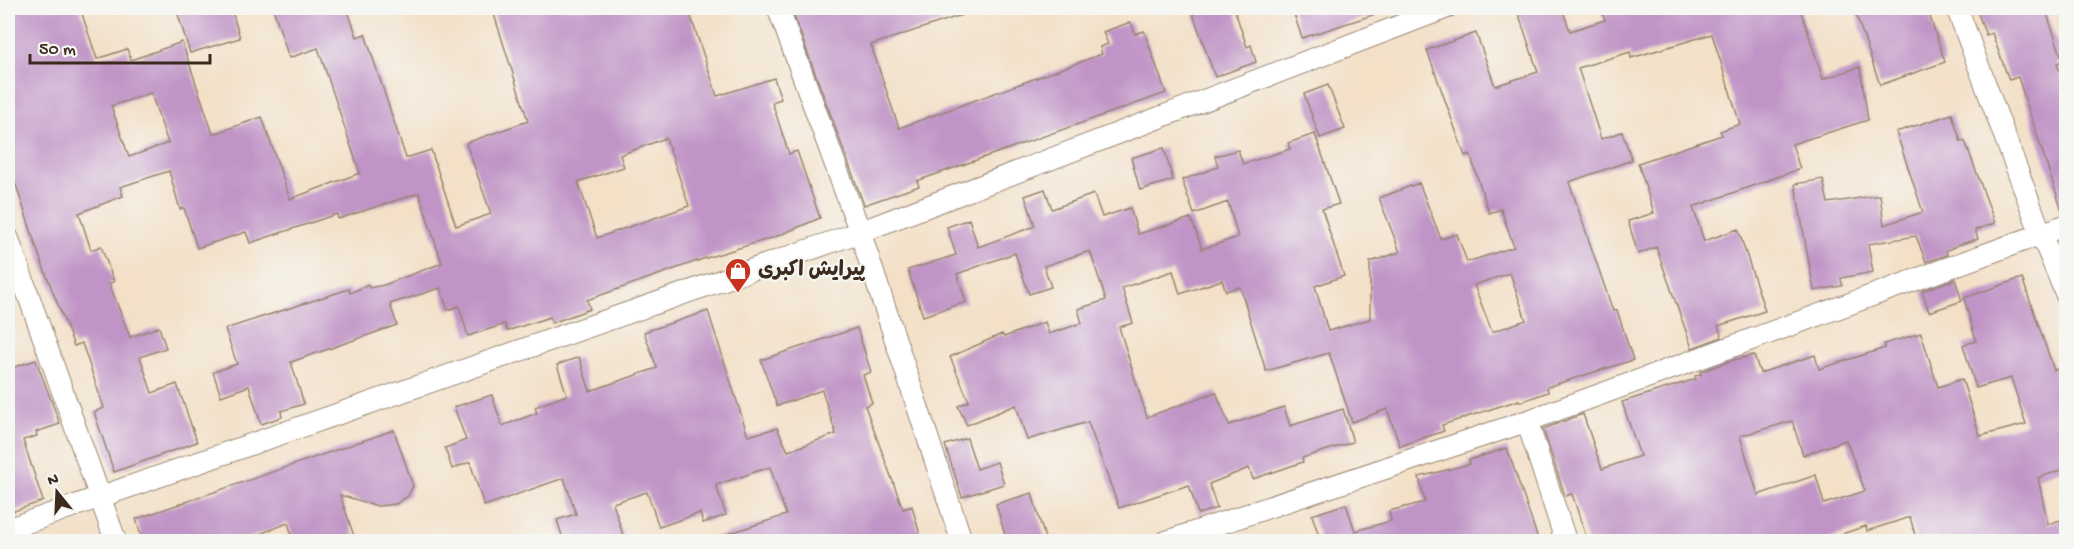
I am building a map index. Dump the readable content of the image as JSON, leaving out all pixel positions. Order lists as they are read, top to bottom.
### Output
{
  "places": {
    "shop": ["پیرایش اکبری"]
  },
  "scale_bar": "50 m",
  "north": "top"
}
